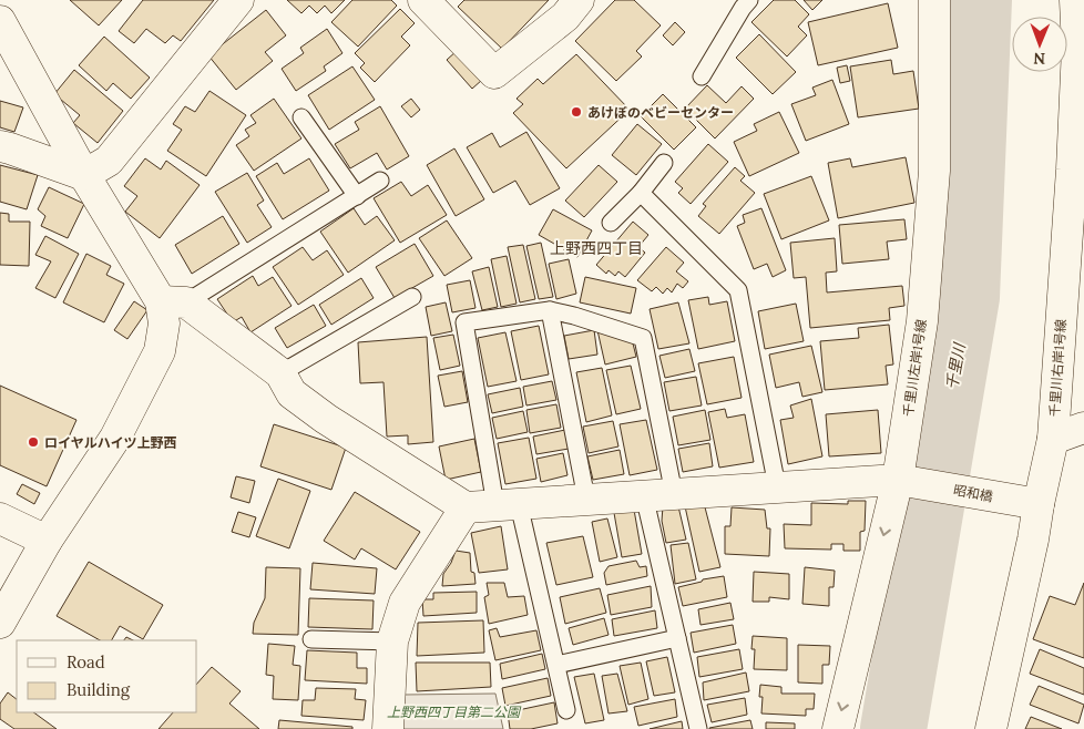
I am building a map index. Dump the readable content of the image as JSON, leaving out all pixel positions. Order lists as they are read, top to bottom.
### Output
{
  "streets": {
    "street": ["千里川左岸1号線", "千里川右岸1号線", "昭和橋"]
  },
  "crossings": [
    ["千里川左岸1号線", "昭和橋"],
    ["千里川右岸1号線", "昭和橋"]
  ],
  "districts": ["上野西四丁目"],
  "water": ["千里川"],
  "parks": ["上野西四丁目第二公園"],
  "places": ["あけぼのベビーセンター", "ロイヤルハイツ上野西"],
  "legend": ["Road", "Building"],
  "north": "bottom"
}
